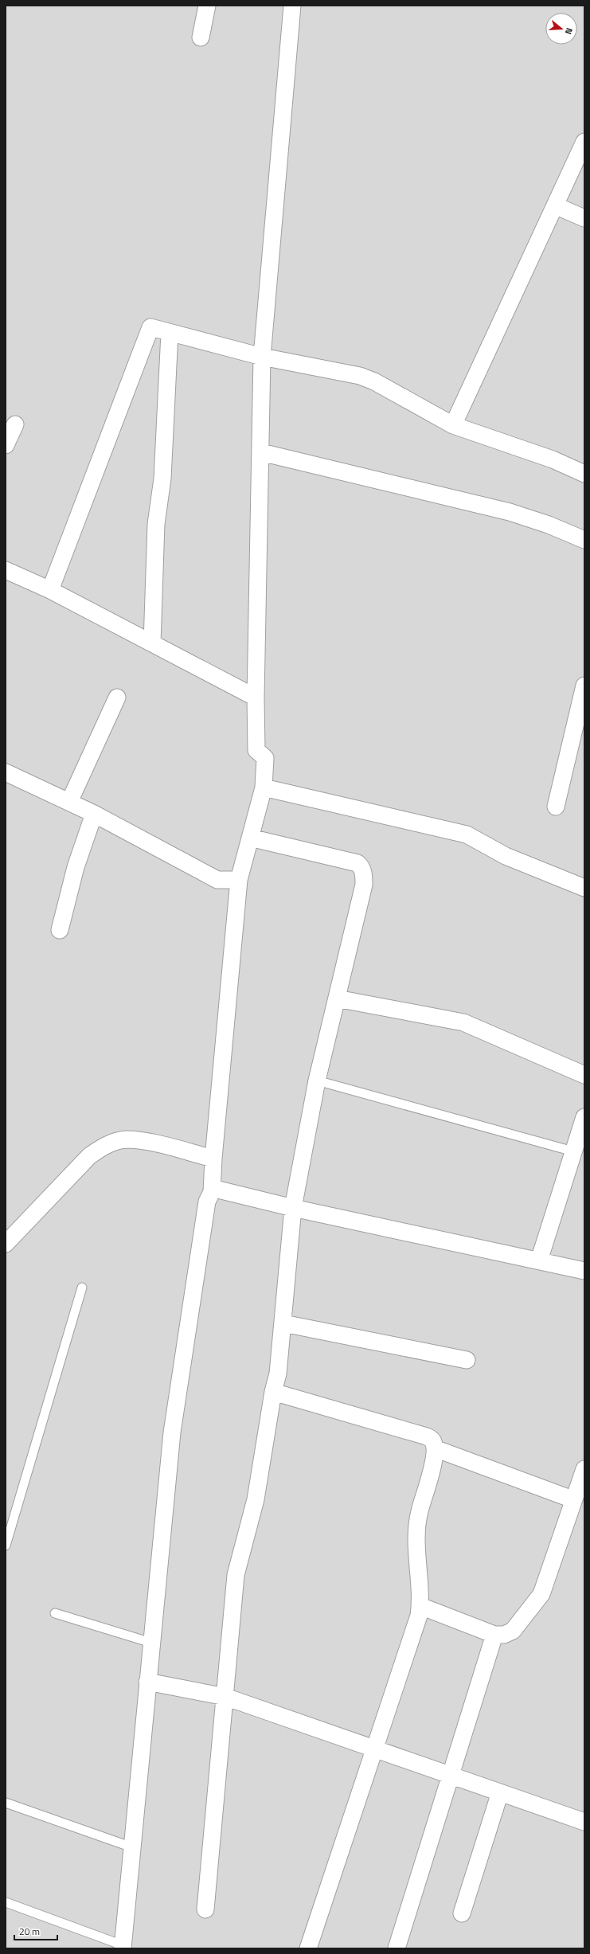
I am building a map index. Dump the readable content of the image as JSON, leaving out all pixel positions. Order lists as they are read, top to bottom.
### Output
{
  "scale_bar": "20 m",
  "north": "right"
}
